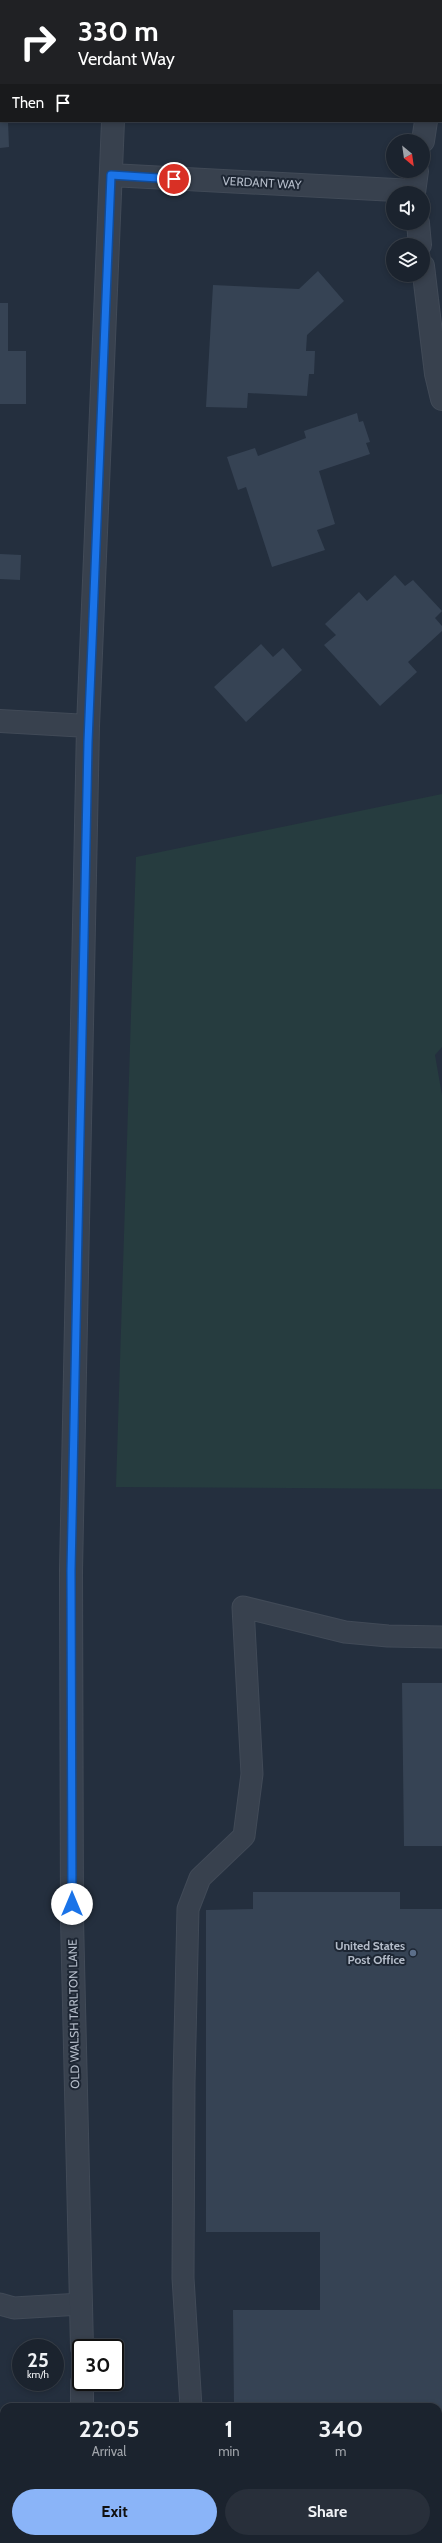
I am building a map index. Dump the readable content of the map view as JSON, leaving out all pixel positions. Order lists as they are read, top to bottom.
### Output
{
  "streets": {
    "street": ["VERDANT WAY", "OLD WALSH TARLTON LANE"]
  },
  "crossings": [
    ["VERDANT WAY", "OLD WALSH TARLTON LANE"]
  ],
  "places": ["United States Post Office"],
  "north": "bottom right",
  "page": {
    "turn": ["330 m", "Verdant Way"],
    "then": "Then",
    "speed": "25 km/h",
    "limit": "30",
    "eta": [
      "22:05",
      "Arrival",
      "1",
      "min",
      "340",
      "m"
    ],
    "buttons": ["Exit", "Share"]
  }
}
